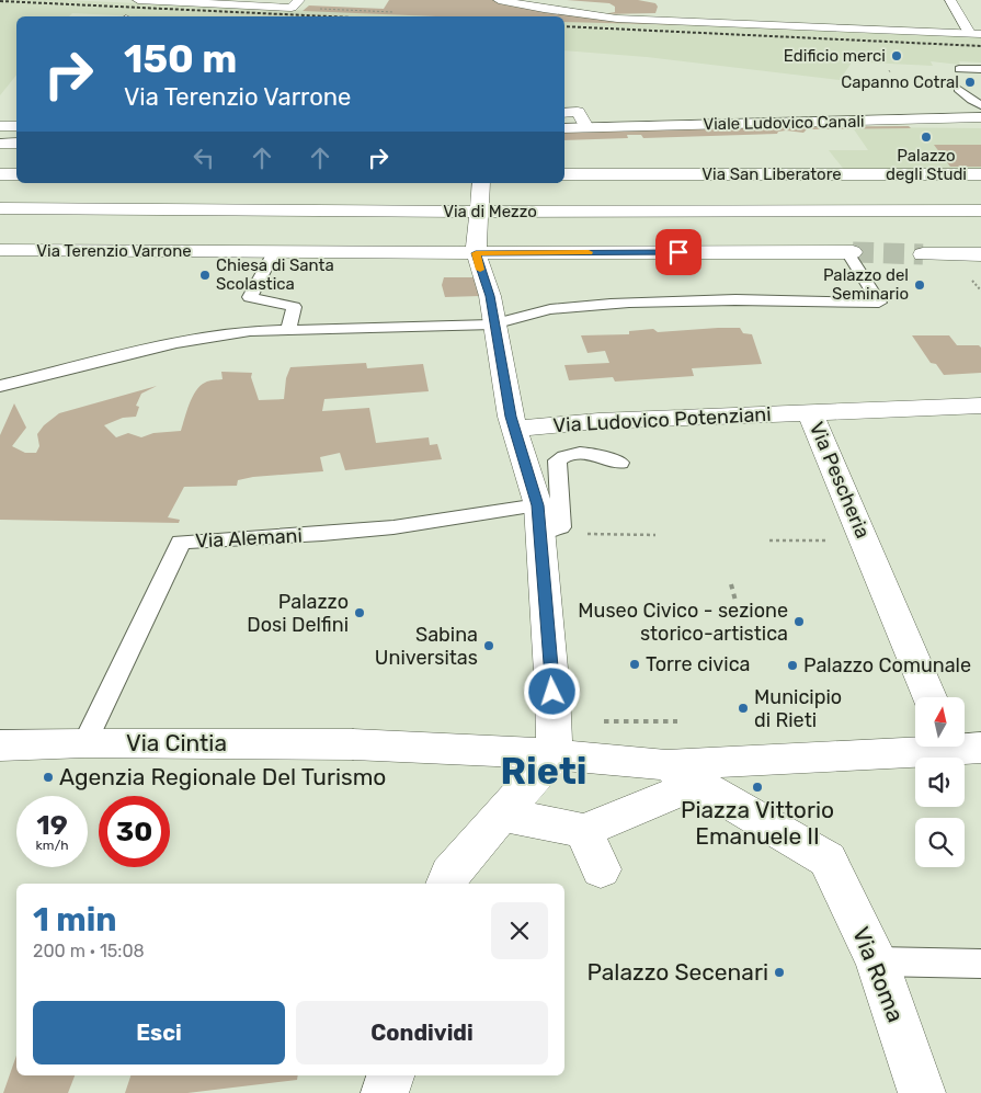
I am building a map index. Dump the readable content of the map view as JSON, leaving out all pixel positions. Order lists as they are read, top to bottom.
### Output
{
  "streets": {
    "street": [
      "Viale Ludovico Canali",
      "Via San Liberatore",
      "Via di Mezzo",
      "Via Terenzio Varrone",
      "Via Ludovico Potenziani",
      "Via Pescheria",
      "Via Cintia",
      "Via Roma"
    ],
    "lane": ["Via Alemani"]
  },
  "crossings": [
    ["Via Ludovico Potenziani", "Via Pescheria"],
    ["Via Alemani", "Via Cintia"],
    ["Via Cintia", "Via Roma"]
  ],
  "districts": ["Rieti"],
  "places": [
    "Edificio merci",
    "Capanno Cotral",
    "Palazzo degli Studi",
    "Chiesa di Santa Scolastica",
    "Palazzo del Seminario",
    "Palazzo Dosi Delfini",
    "Museo Civico - sezione storico-artistica",
    "Sabina Universitas",
    "Torre civica",
    "Palazzo Comunale",
    "Municipio di Rieti",
    "Agenzia Regionale Del Turismo",
    "Piazza Vittorio Emanuele II",
    "Palazzo Secenari"
  ],
  "north": "top",
  "page": {
    "turn": ["150 m", "Via Terenzio Varrone"],
    "speed": "19 km/h",
    "limit": "30",
    "heading": ["1 min", "200 m · 15:08"],
    "buttons": ["Esci", "Condividi"]
  }
}
